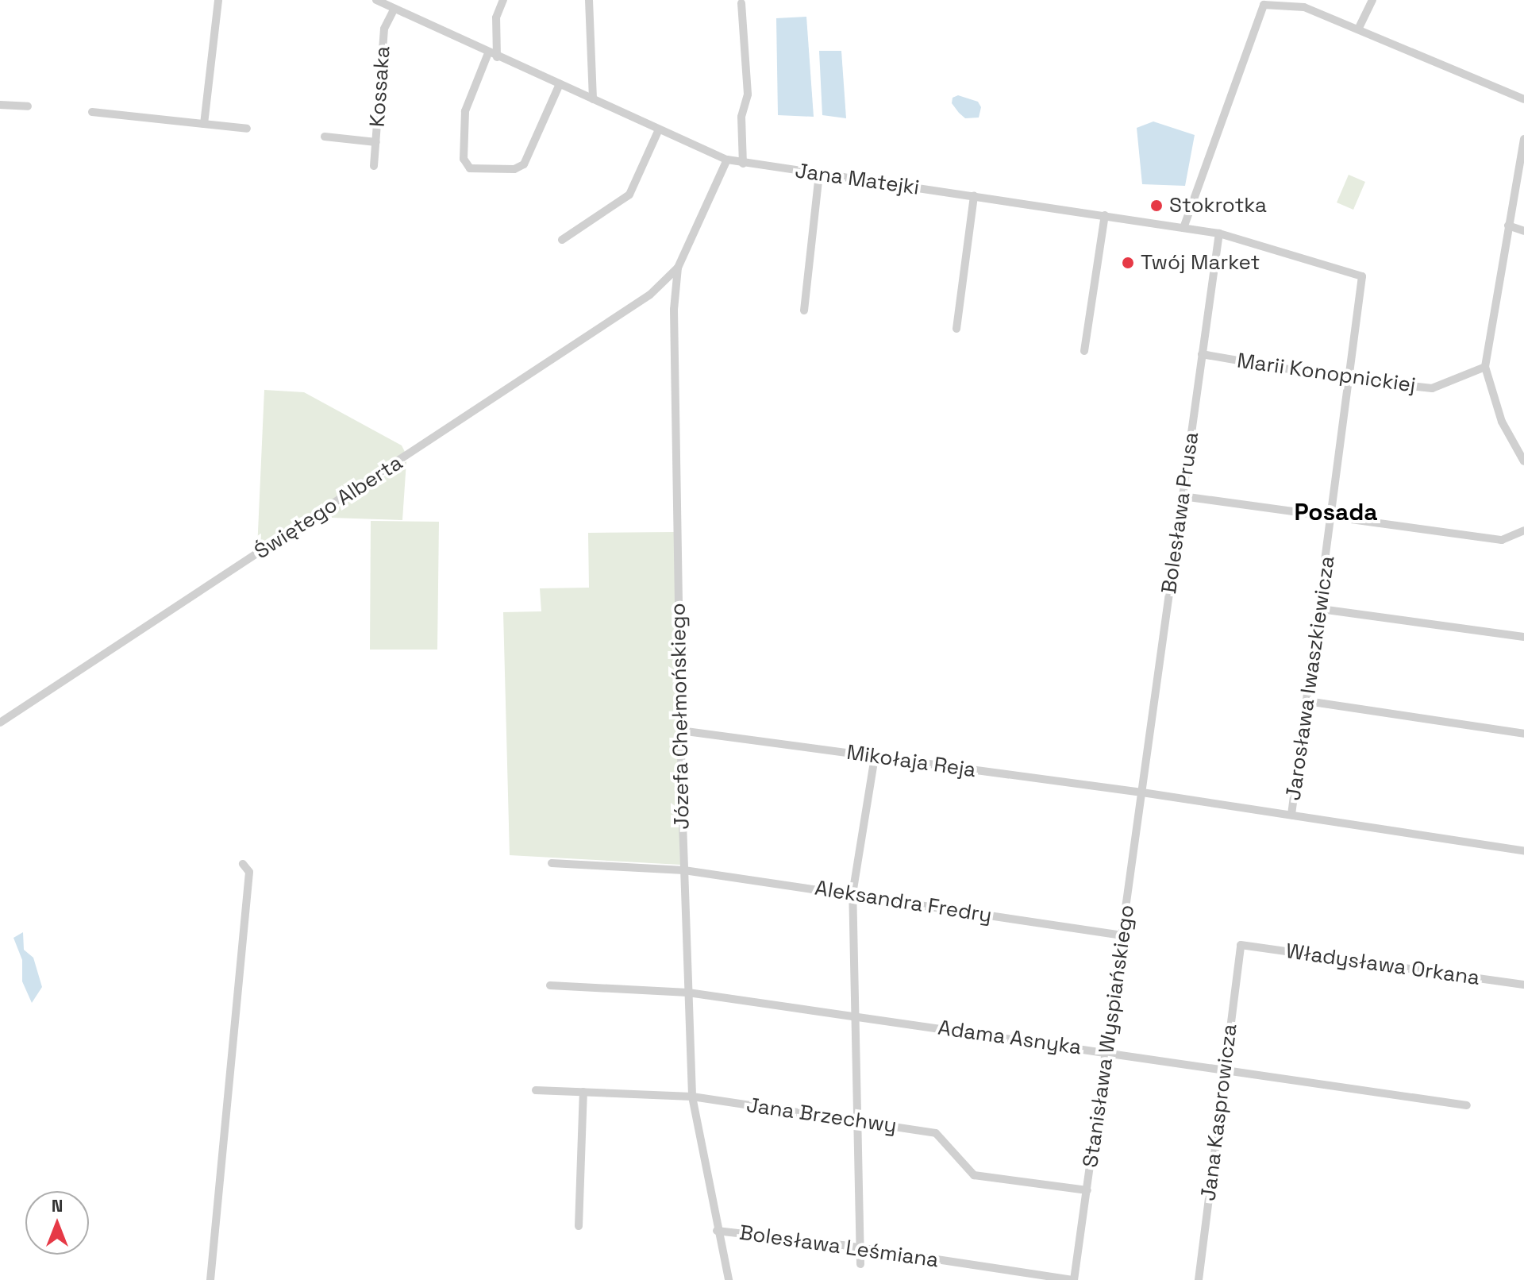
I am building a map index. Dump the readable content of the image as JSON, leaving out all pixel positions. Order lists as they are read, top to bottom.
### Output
{
  "streets": {
    "street": [
      "Kossaka",
      "Jana Matejki",
      "Marii Konopnickiej",
      "Świętego Alberta",
      "Bolesława Prusa",
      "Jarosława Iwaszkiewicza",
      "Józefa Chełmońskiego",
      "Mikołaja Reja",
      "Aleksandra Fredry",
      "Władysława Orkana",
      "Stanisława Wyspiańskiego",
      "Adama Asnyka",
      "Jana Kasprowicza",
      "Jana Brzechwy",
      "Bolesława Leśmiana"
    ]
  },
  "crossings": [
    ["Kossaka", "Jana Matejki"],
    ["Jana Matejki", "Bolesława Prusa"],
    ["Jana Matejki", "Jarosława Iwaszkiewicza"],
    ["Jana Matejki", "Józefa Chełmońskiego"],
    ["Marii Konopnickiej", "Bolesława Prusa"],
    ["Marii Konopnickiej", "Jarosława Iwaszkiewicza"],
    ["Świętego Alberta", "Józefa Chełmońskiego"],
    ["Bolesława Prusa", "Mikołaja Reja"],
    ["Bolesława Prusa", "Stanisława Wyspiańskiego"],
    ["Jarosława Iwaszkiewicza", "Mikołaja Reja"],
    ["Józefa Chełmońskiego", "Mikołaja Reja"],
    ["Józefa Chełmońskiego", "Aleksandra Fredry"],
    ["Józefa Chełmońskiego", "Adama Asnyka"],
    ["Józefa Chełmońskiego", "Jana Brzechwy"],
    ["Józefa Chełmońskiego", "Bolesława Leśmiana"],
    ["Mikołaja Reja", "Stanisława Wyspiańskiego"],
    ["Aleksandra Fredry", "Stanisława Wyspiańskiego"],
    ["Władysława Orkana", "Jana Kasprowicza"],
    ["Stanisława Wyspiańskiego", "Adama Asnyka"],
    ["Stanisława Wyspiańskiego", "Jana Brzechwy"],
    ["Stanisława Wyspiańskiego", "Bolesława Leśmiana"],
    ["Adama Asnyka", "Jana Kasprowicza"]
  ],
  "districts": ["Posada"],
  "places": ["Stokrotka", "Twój Market"],
  "north": "top"
}
